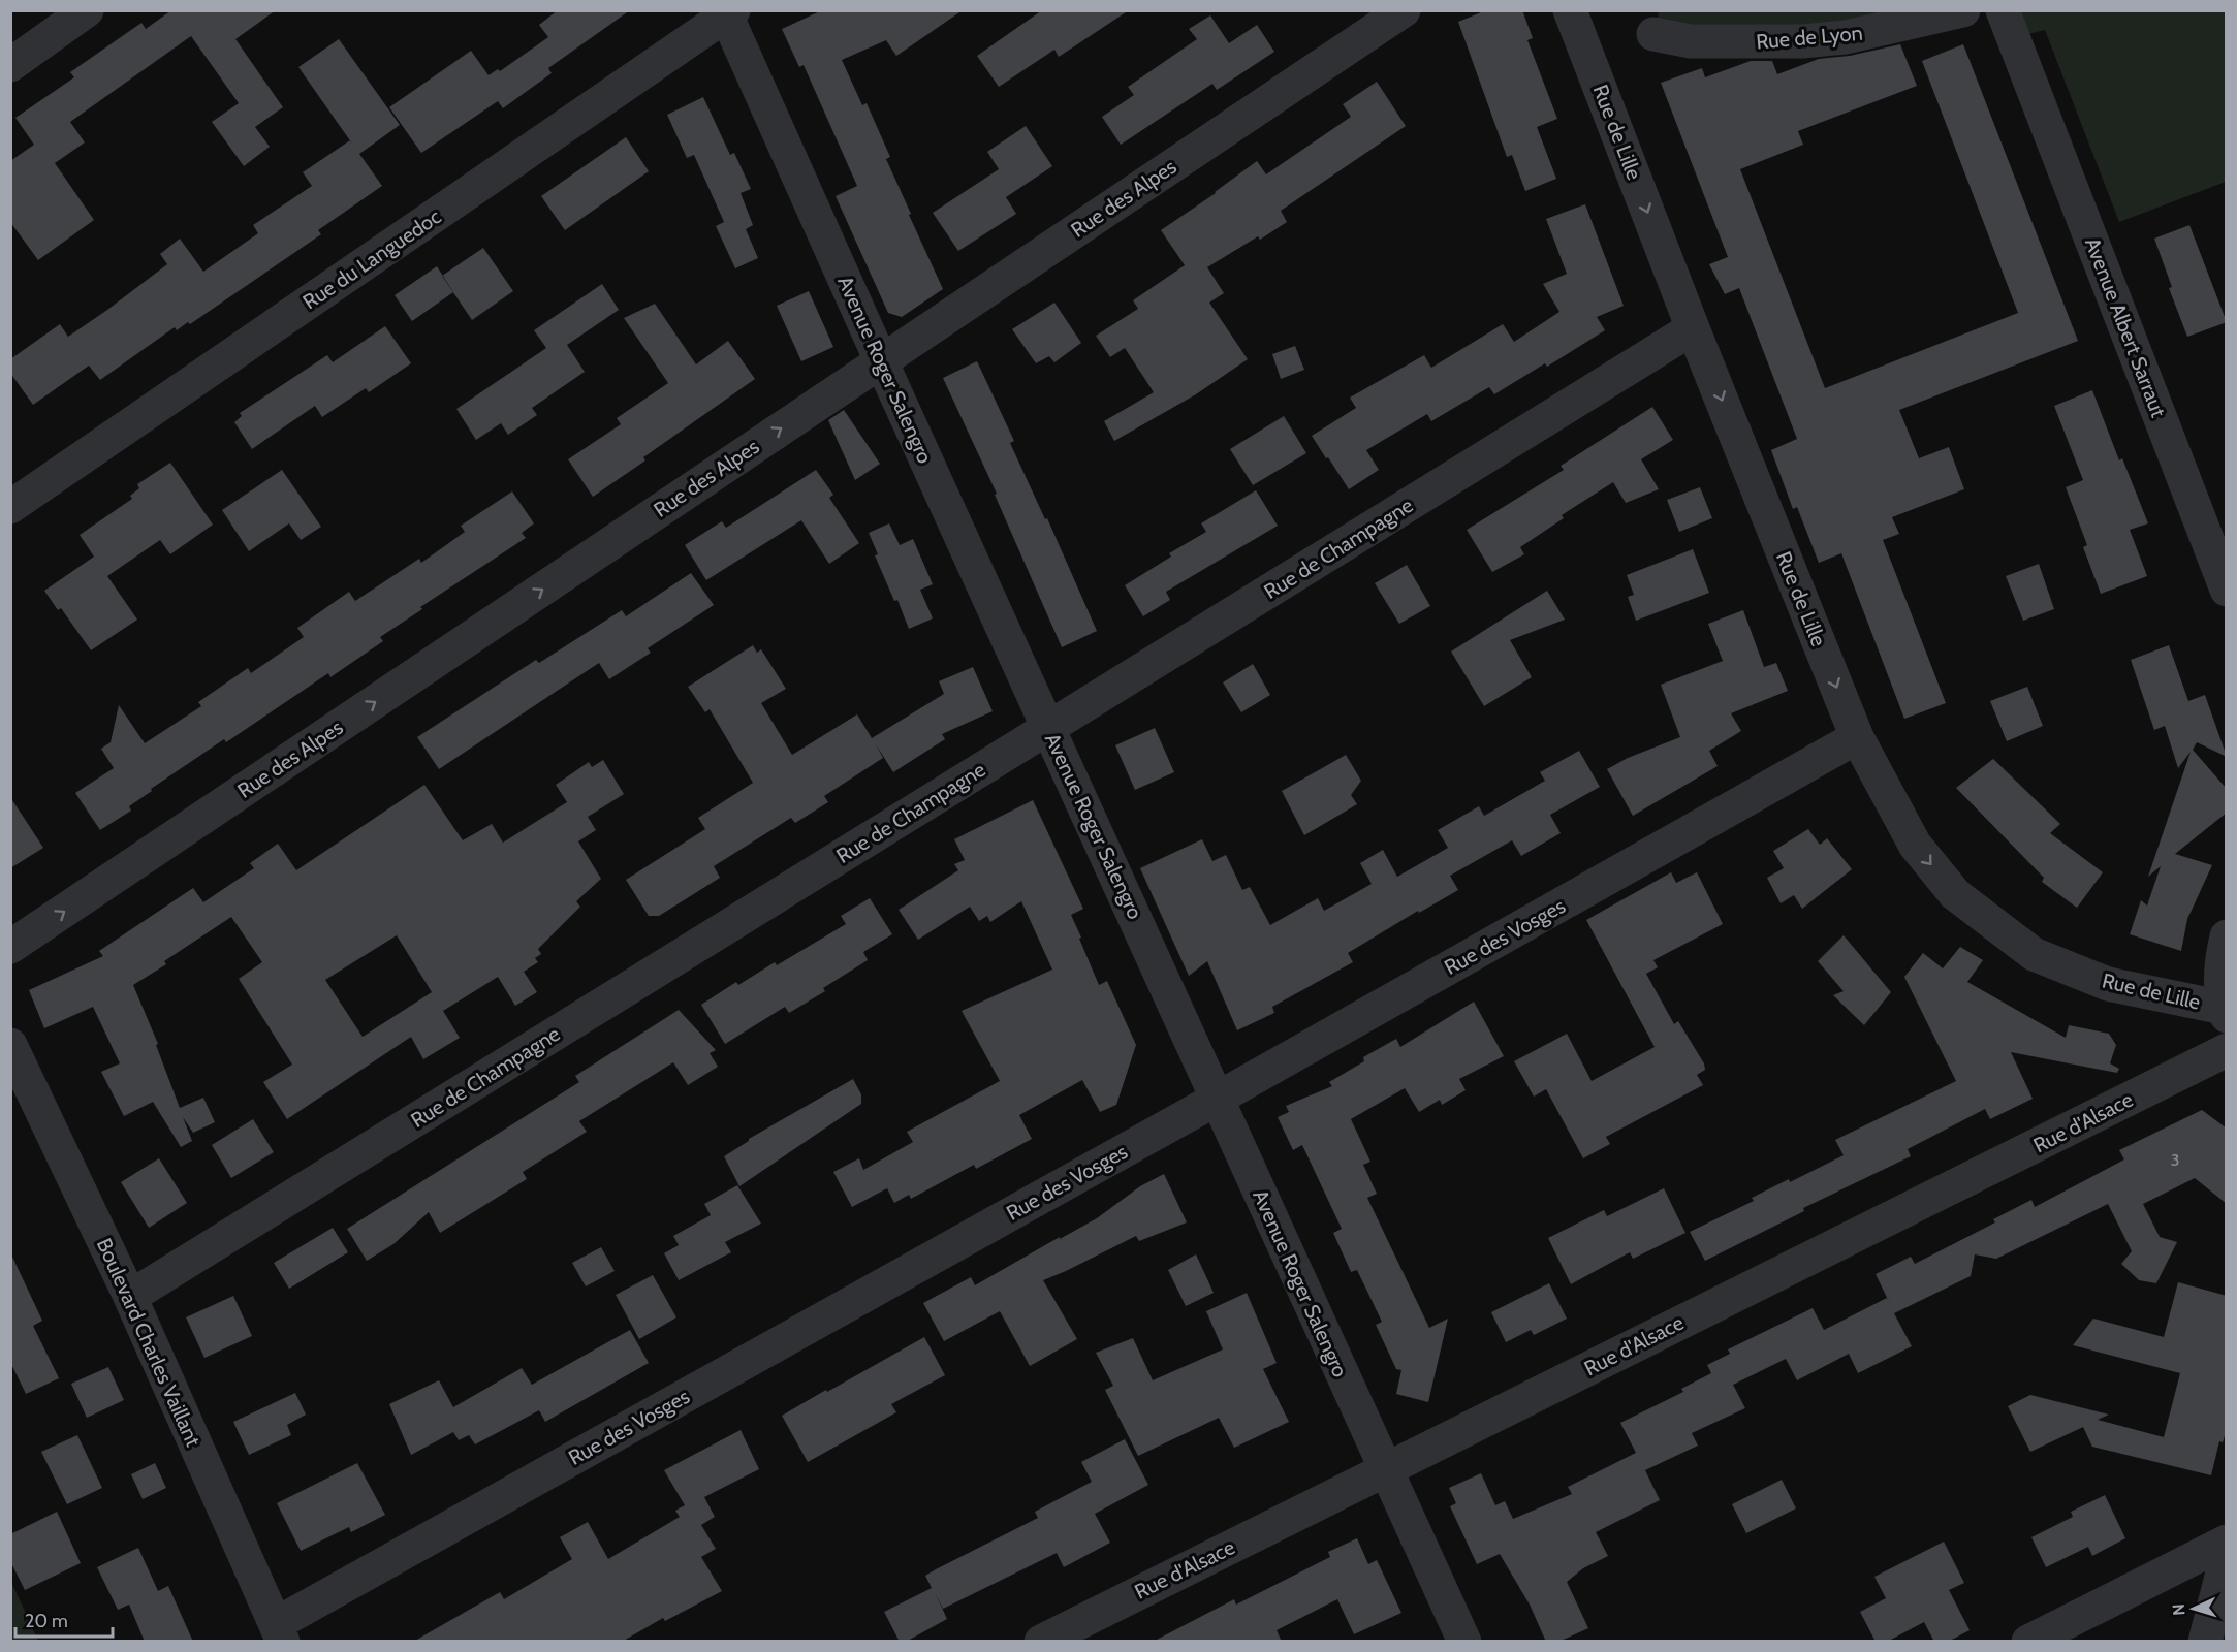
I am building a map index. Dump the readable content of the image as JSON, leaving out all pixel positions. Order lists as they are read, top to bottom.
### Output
{
  "streets": {
    "street": [
      "Rue de Lyon",
      "Rue de Lille",
      "Rue des Alpes",
      "Rue du Languedoc",
      "Avenue Albert Sarraut",
      "Avenue Roger Salengro",
      "Rue de Champagne",
      "Rue des Vosges",
      "Rue d'Alsace",
      "Boulevard Charles Vaillant"
    ]
  },
  "crossings": [
    ["Rue de Lille", "Rue de Champagne"],
    ["Rue de Lille", "Rue des Vosges"],
    ["Rue des Alpes", "Avenue Roger Salengro"],
    ["Rue du Languedoc", "Avenue Roger Salengro"],
    ["Avenue Roger Salengro", "Rue de Champagne"],
    ["Avenue Roger Salengro", "Rue des Vosges"],
    ["Avenue Roger Salengro", "Rue d'Alsace"],
    ["Rue de Champagne", "Boulevard Charles Vaillant"],
    ["Rue des Vosges", "Boulevard Charles Vaillant"]
  ],
  "one_way": ["Rue de Lille", "Rue des Alpes"],
  "house_numbers": ["3"],
  "scale_bar": "20 m",
  "north": "left"
}
